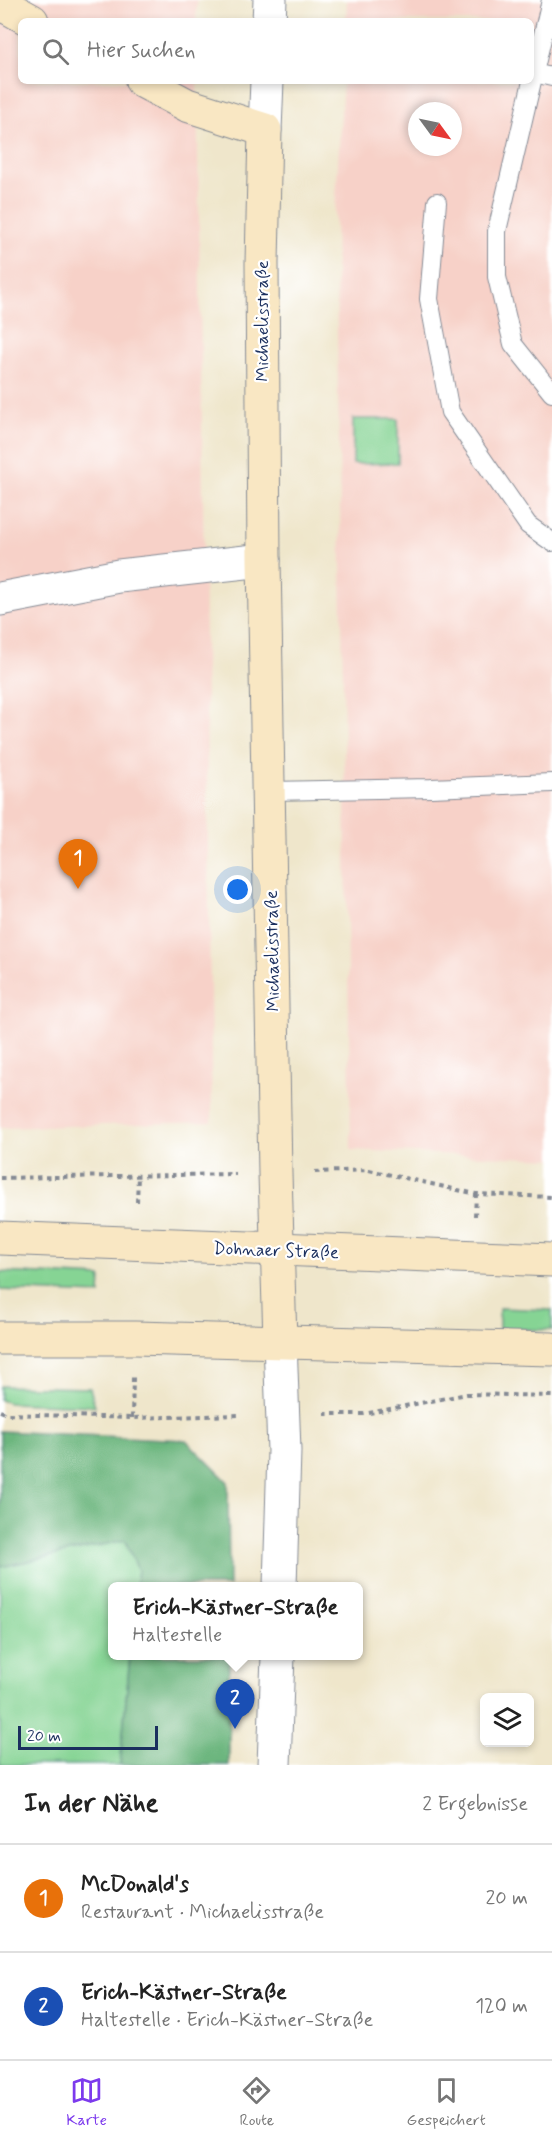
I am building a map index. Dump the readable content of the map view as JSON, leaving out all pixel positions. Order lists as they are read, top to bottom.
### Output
{
  "streets": {
    "main road": ["Michaelisstraße", "Dohnaer Straße"]
  },
  "crossings": [
    ["Michaelisstraße", "Dohnaer Straße"]
  ],
  "scale_bar": "20 m",
  "north": "bottom right",
  "page": {
    "search": "Hier suchen",
    "pins": ["1", "2"],
    "popup": ["Erich-Kästner-Straße", "Haltestelle"],
    "scale": "20 m",
    "heading": ["In der Nähe", "2 Ergebnisse"],
    "list": [
      {
        "mark": "1",
        "name": "McDonald's",
        "note": "Restaurant · Michaelisstraße",
        "value": "20 m"
      },
      {
        "mark": "2",
        "name": "Erich-Kästner-Straße",
        "note": "Haltestelle · Erich-Kästner-Straße",
        "value": "120 m"
      }
    ],
    "nav": ["Karte", "Route", "Gespeichert"]
  }
}
